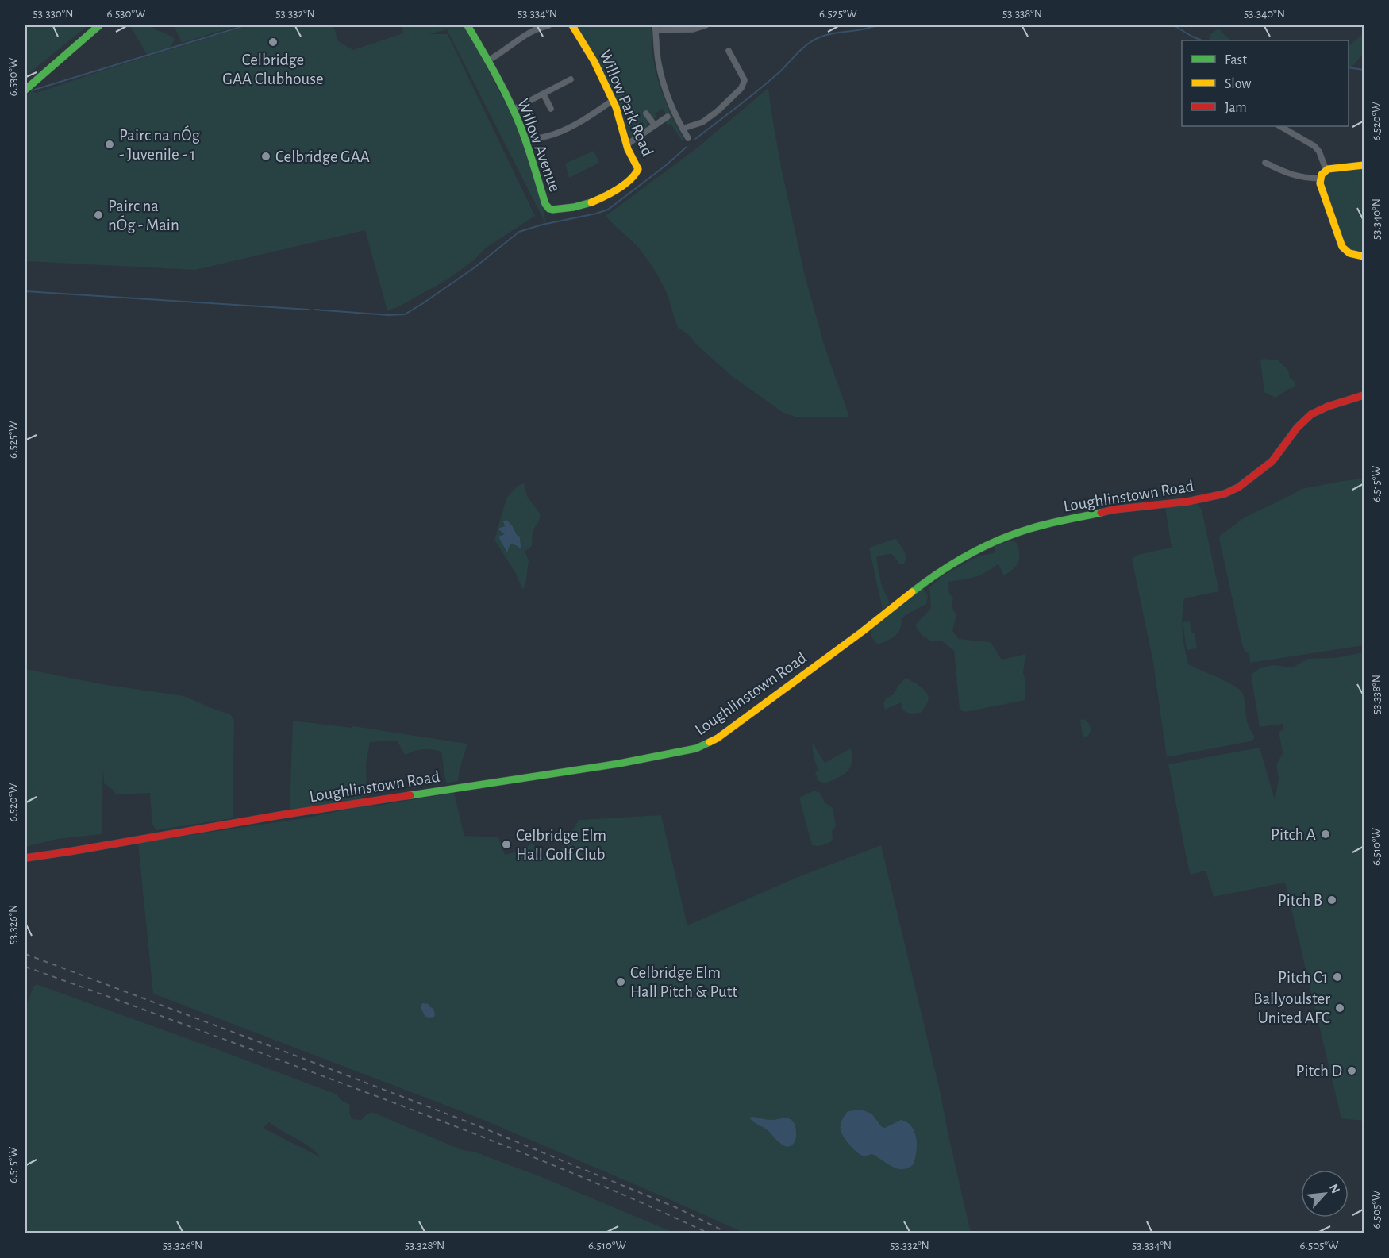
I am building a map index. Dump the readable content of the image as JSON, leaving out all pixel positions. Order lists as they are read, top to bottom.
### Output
{
  "streets": {
    "street": ["Willow Park Road", "Willow Avenue", "Loughlinstown Road"]
  },
  "crossings": [
    ["Willow Park Road", "Willow Avenue"]
  ],
  "places": [
    "Celbridge GAA Clubhouse",
    "Pairc na nÓg - Juvenile - 1",
    "Celbridge GAA",
    "Pairc na nÓg - Main",
    "Pitch A",
    "Celbridge Elm Hall Golf Club",
    "Pitch B",
    "Pitch C1",
    "Celbridge Elm Hall Pitch & Putt",
    "Ballyoulster United AFC",
    "Pitch D"
  ],
  "legend": ["Fast", "Slow", "Jam"],
  "north": "top right",
  "coordinates": [
    "53.330°N",
    "6.530°W",
    "53.332°N",
    "53.334°N",
    "6.525°W",
    "53.338°N",
    "53.340°N",
    "6.520°W",
    "6.515°W",
    "6.510°W",
    "53.326°N",
    "6.505°W",
    "53.328°N"
  ]
}
